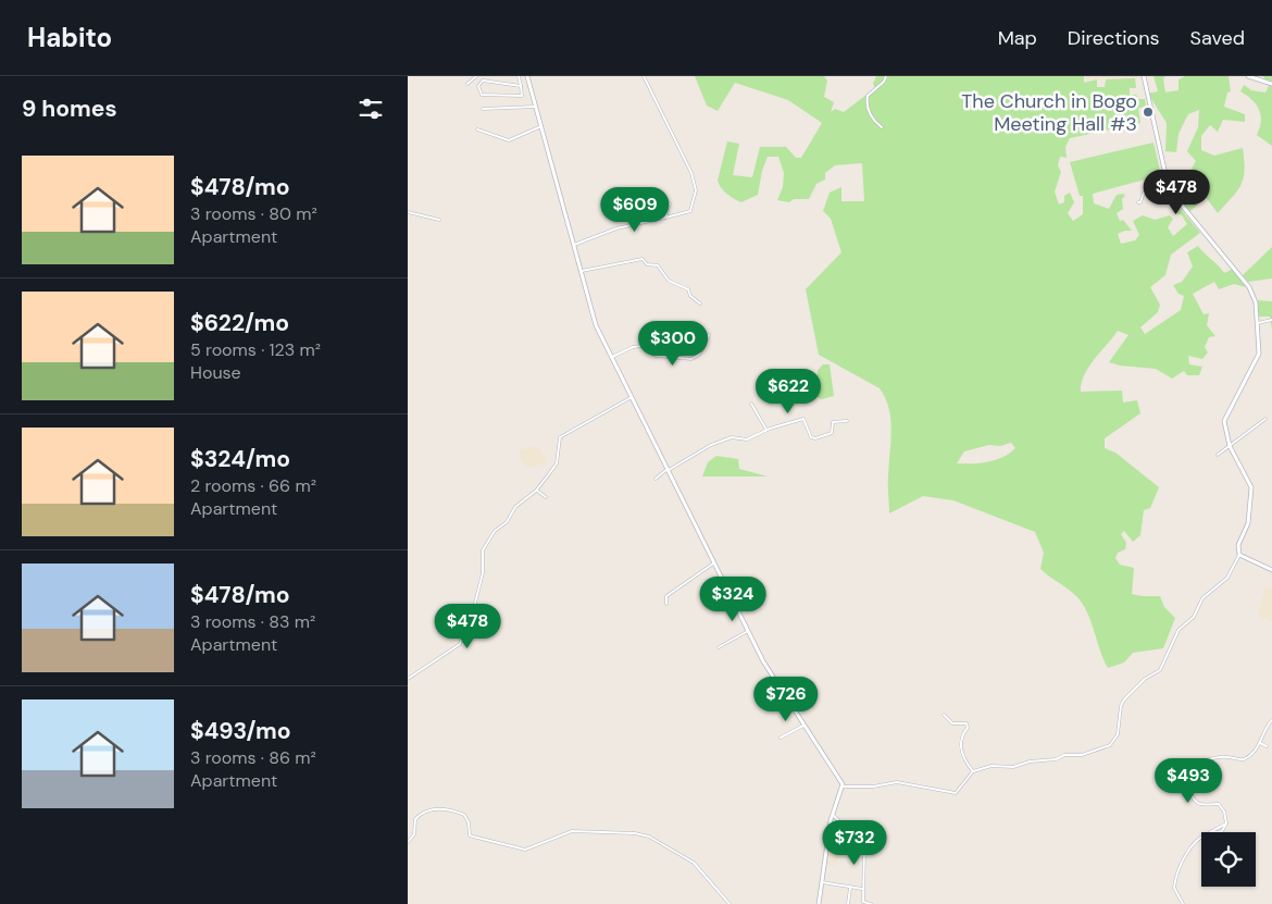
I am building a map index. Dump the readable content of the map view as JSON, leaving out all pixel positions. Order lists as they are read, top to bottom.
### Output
{
  "places": ["The Church in Bogo Meeting Hall #3"],
  "page": {
    "header": "Habito",
    "nav": ["Map", "Directions", "Saved"],
    "heading": "9 homes",
    "list": [
      {
        "name": "$478/mo",
        "note": "3 rooms · 80 m² · Apartment"
      },
      {
        "name": "$622/mo",
        "note": "5 rooms · 123 m² · House"
      },
      {
        "name": "$324/mo",
        "note": "2 rooms · 66 m² · Apartment"
      },
      {
        "name": "$478/mo",
        "note": "3 rooms · 83 m² · Apartment"
      },
      {
        "name": "$493/mo",
        "note": "3 rooms · 86 m² · Apartment"
      }
    ],
    "price": [
      "$478",
      "$609",
      "$300",
      "$622",
      "$324",
      "$478",
      "$726",
      "$493",
      "$732"
    ]
  }
}
